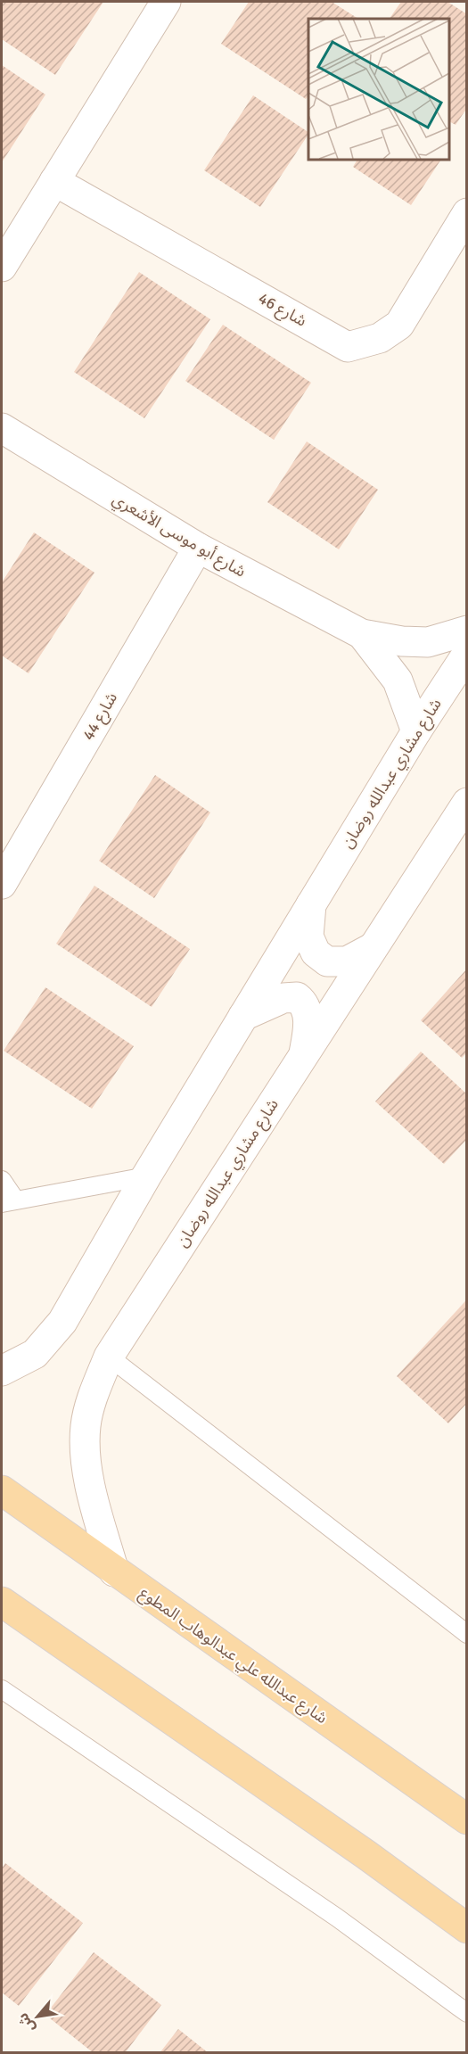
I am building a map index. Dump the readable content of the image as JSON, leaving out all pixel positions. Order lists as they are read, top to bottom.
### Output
{
  "streets": {
    "main road": ["شارع عبدالله علي عبدالوهاب المطوع"],
    "street": [
      "شارع 46",
      "شارع أبو موسى الأشعري",
      "شارع 44",
      "شارع مشاري عبدالله روضان"
    ]
  },
  "crossings": [
    ["شارع أبو موسى الأشعري", "شارع 44"],
    ["شارع أبو موسى الأشعري", "شارع مشاري عبدالله روضان"],
    ["شارع مشاري عبدالله روضان", "شارع عبدالله علي عبدالوهاب المطوع"]
  ],
  "north": "bottom left"
}
